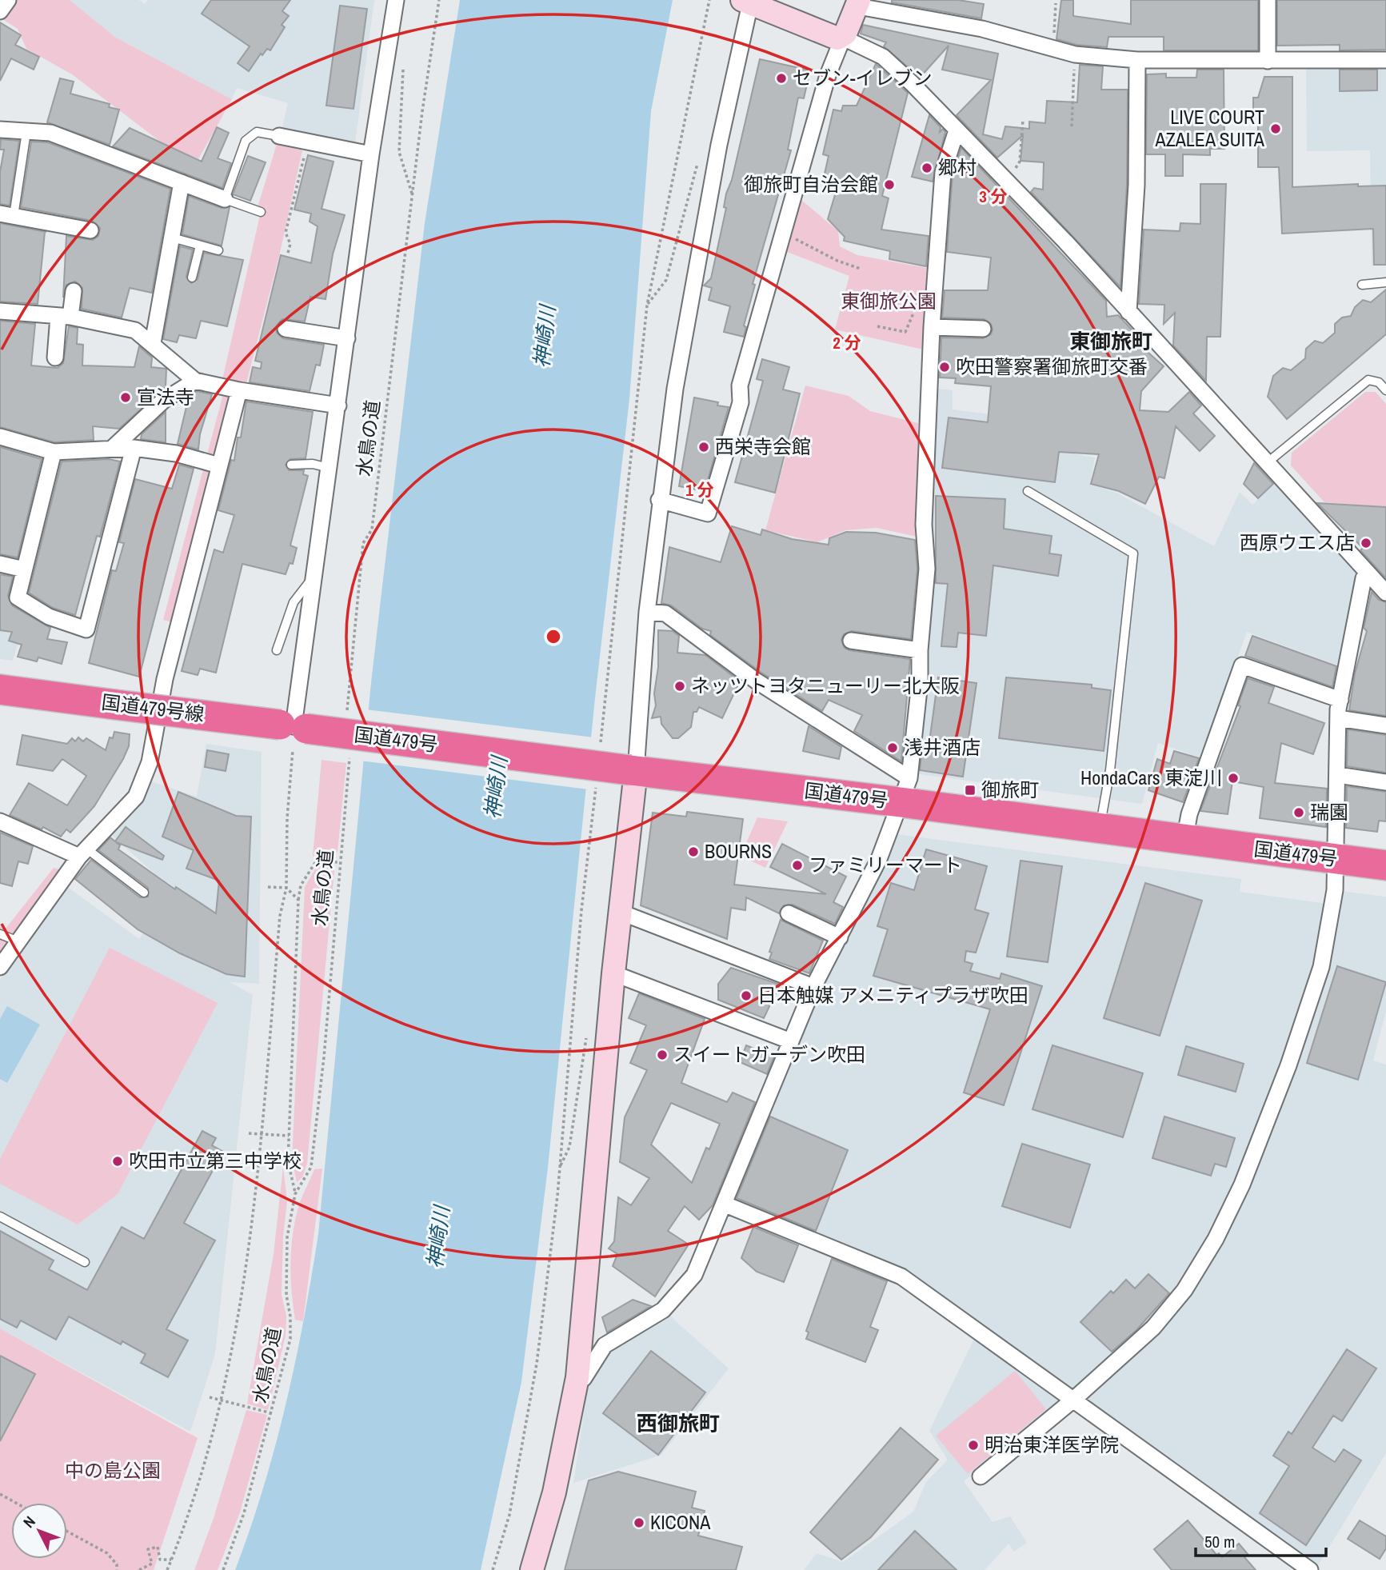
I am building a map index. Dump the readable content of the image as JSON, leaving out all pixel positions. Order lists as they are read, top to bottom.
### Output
{
  "streets": {
    "highway": ["国道479号線", "国道479号"],
    "path": ["水鳥の道"]
  },
  "crossings": [
    ["国道479号線", "国道479号"]
  ],
  "districts": ["東御旅町", "西御旅町"],
  "water": ["神崎川"],
  "parks": ["東御旅公園", "中の島公園"],
  "places": {
    "other": [
      "セブン-イレブン",
      "LIVE COURT AZALEA SUITA",
      "郷村",
      "御旅町自治会館",
      "吹田警察署御旅町交番",
      "宣法寺",
      "西栄寺会館",
      "西原ウエス店",
      "ネッツトヨタニューリー北大阪",
      "浅井酒店",
      "HondaCars 東淀川",
      "瑞園",
      "BOURNS",
      "ファミリーマート",
      "日本触媒 アメニティプラザ吹田",
      "スイートガーデン吹田",
      "吹田市立第三中学校",
      "明治東洋医学院",
      "KICONA"
    ],
    "transit": ["御旅町"]
  },
  "scale_bar": "50 m",
  "north": "top left",
  "rings": ["3 分", "2 分", "1 分"]
}
